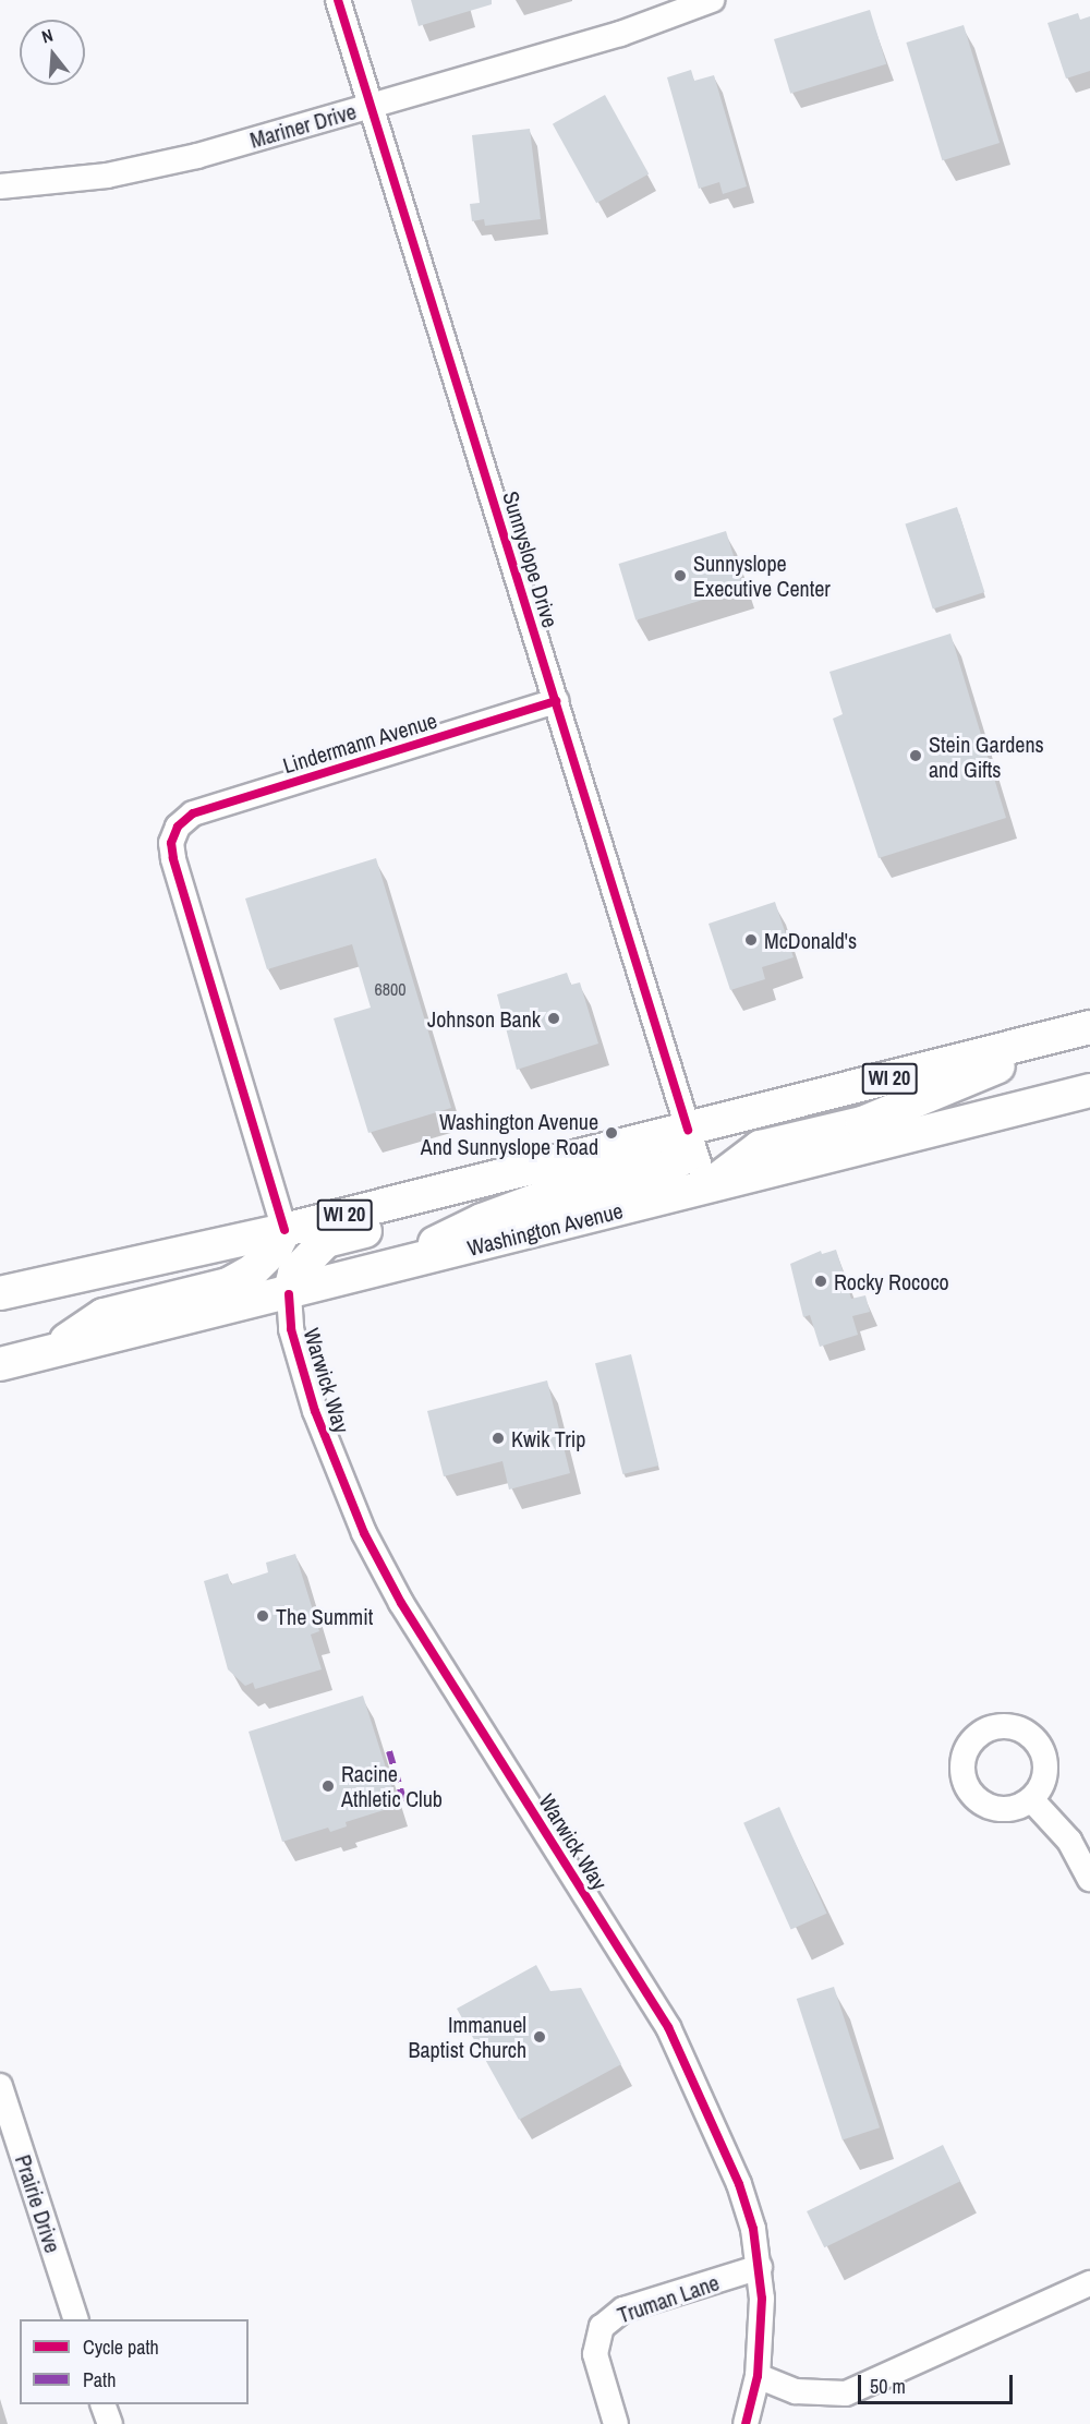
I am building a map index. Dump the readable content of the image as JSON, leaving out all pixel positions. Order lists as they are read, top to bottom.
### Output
{
  "streets": {
    "main road": ["WI 20", "Washington Avenue"],
    "street": [
      "Mariner Drive",
      "Sunnyslope Drive",
      "Lindermann Avenue",
      "Warwick Way",
      "Prairie Drive",
      "Truman Lane"
    ]
  },
  "crossings": [
    ["Mariner Drive", "Sunnyslope Drive"],
    ["Sunnyslope Drive", "Lindermann Avenue"],
    ["Sunnyslope Drive", "WI 20"],
    ["Sunnyslope Drive", "Washington Avenue"],
    ["Lindermann Avenue", "WI 20"],
    ["Washington Avenue", "Warwick Way"],
    ["Warwick Way", "Truman Lane"]
  ],
  "places": [
    "Sunnyslope Executive Center",
    "Stein Gardens and Gifts",
    "McDonald's",
    "Johnson Bank",
    "Washington Avenue And Sunnyslope Road",
    "Rocky Rococo",
    "Kwik Trip",
    "The Summit",
    "Racine Athletic Club",
    "Immanuel Baptist Church"
  ],
  "house_numbers": ["6800"],
  "legend": ["Cycle path", "Path"],
  "scale_bar": "50 m",
  "north": "top"
}
